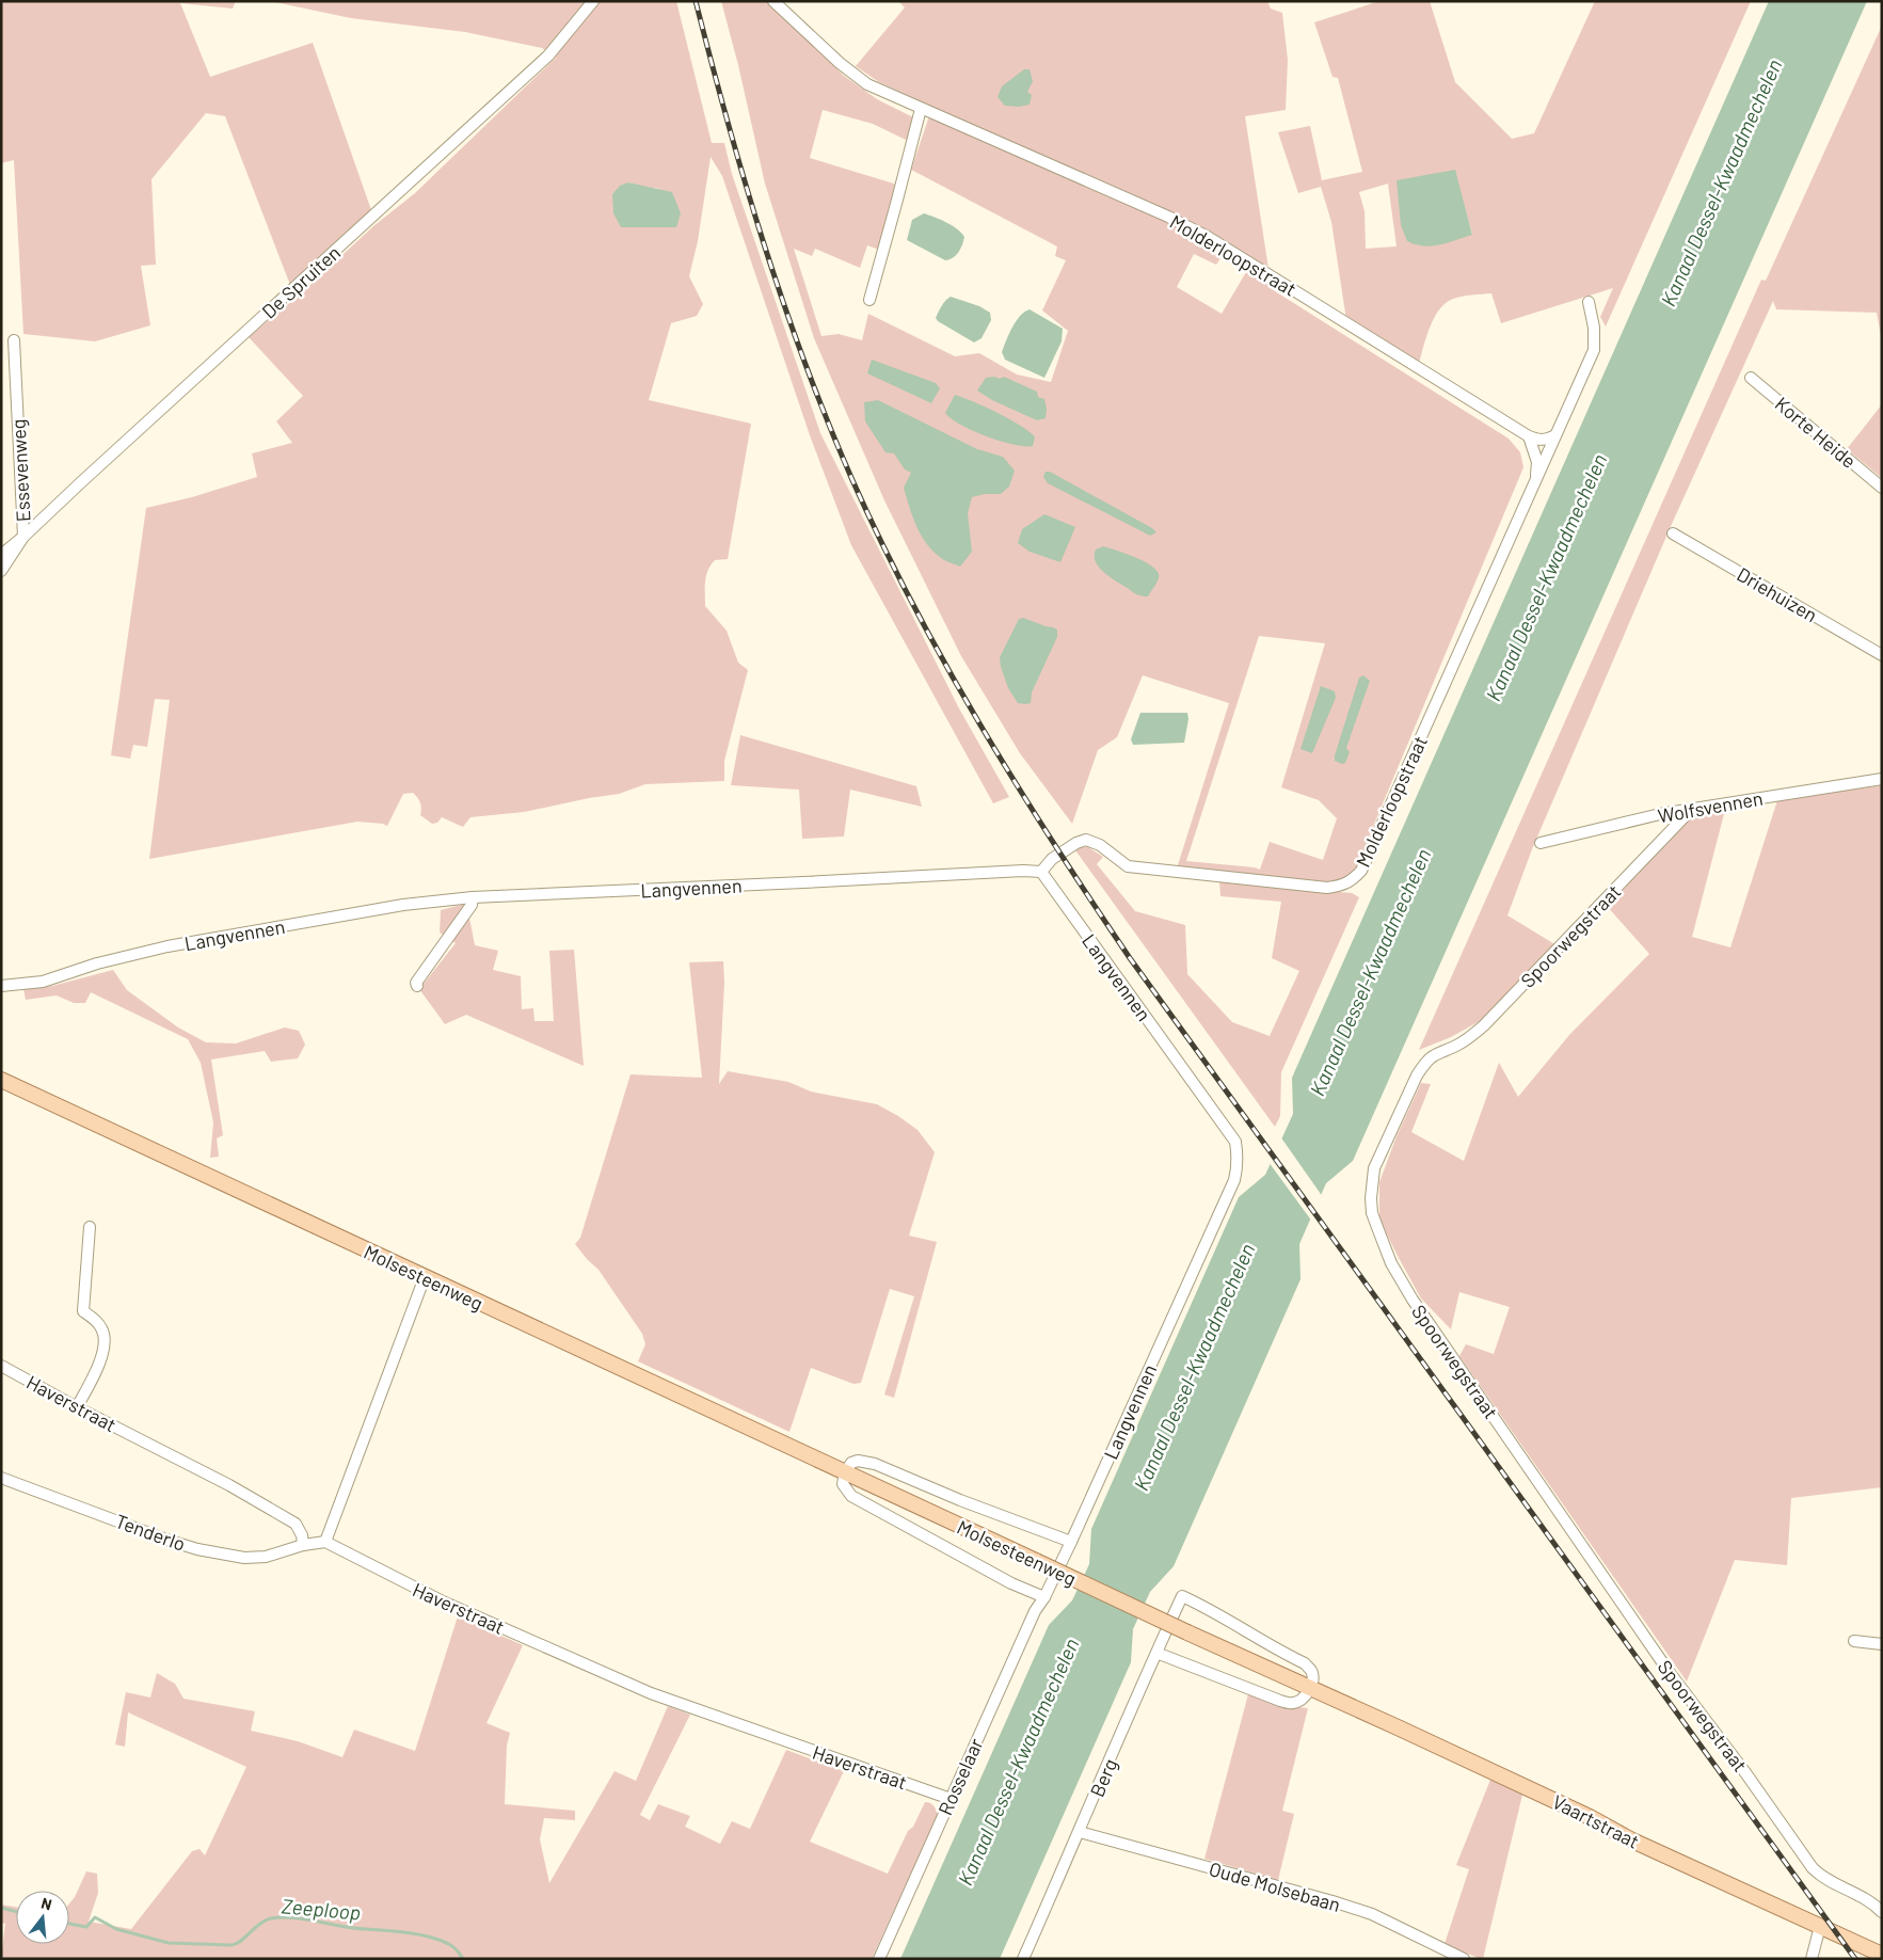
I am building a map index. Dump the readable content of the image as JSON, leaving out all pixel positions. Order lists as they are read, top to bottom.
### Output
{
  "streets": {
    "main road": ["Molsesteenweg", "Vaartstraat"],
    "street": [
      "Molderloopstraat",
      "De Spruiten",
      "Korte Heide",
      "Essevenweg",
      "Driehuizen",
      "Wolfsvennen",
      "Langvennen",
      "Spoorwegstraat",
      "Haverstraat",
      "Tenderlo",
      "Rosselaar",
      "Berg",
      "Oude Molsebaan"
    ]
  },
  "crossings": [
    ["Molderloopstraat", "Langvennen"],
    ["De Spruiten", "Essevenweg"],
    ["Wolfsvennen", "Spoorwegstraat"],
    ["Langvennen", "Molsesteenweg"],
    ["Langvennen", "Rosselaar"],
    ["Molsesteenweg", "Rosselaar"],
    ["Molsesteenweg", "Vaartstraat"],
    ["Haverstraat", "Tenderlo"],
    ["Haverstraat", "Rosselaar"],
    ["Berg", "Vaartstraat"],
    ["Berg", "Oude Molsebaan"]
  ],
  "water": ["Kanaal Dessel-Kwaadmechelen", "Zeeploop"],
  "north": "top"
}
